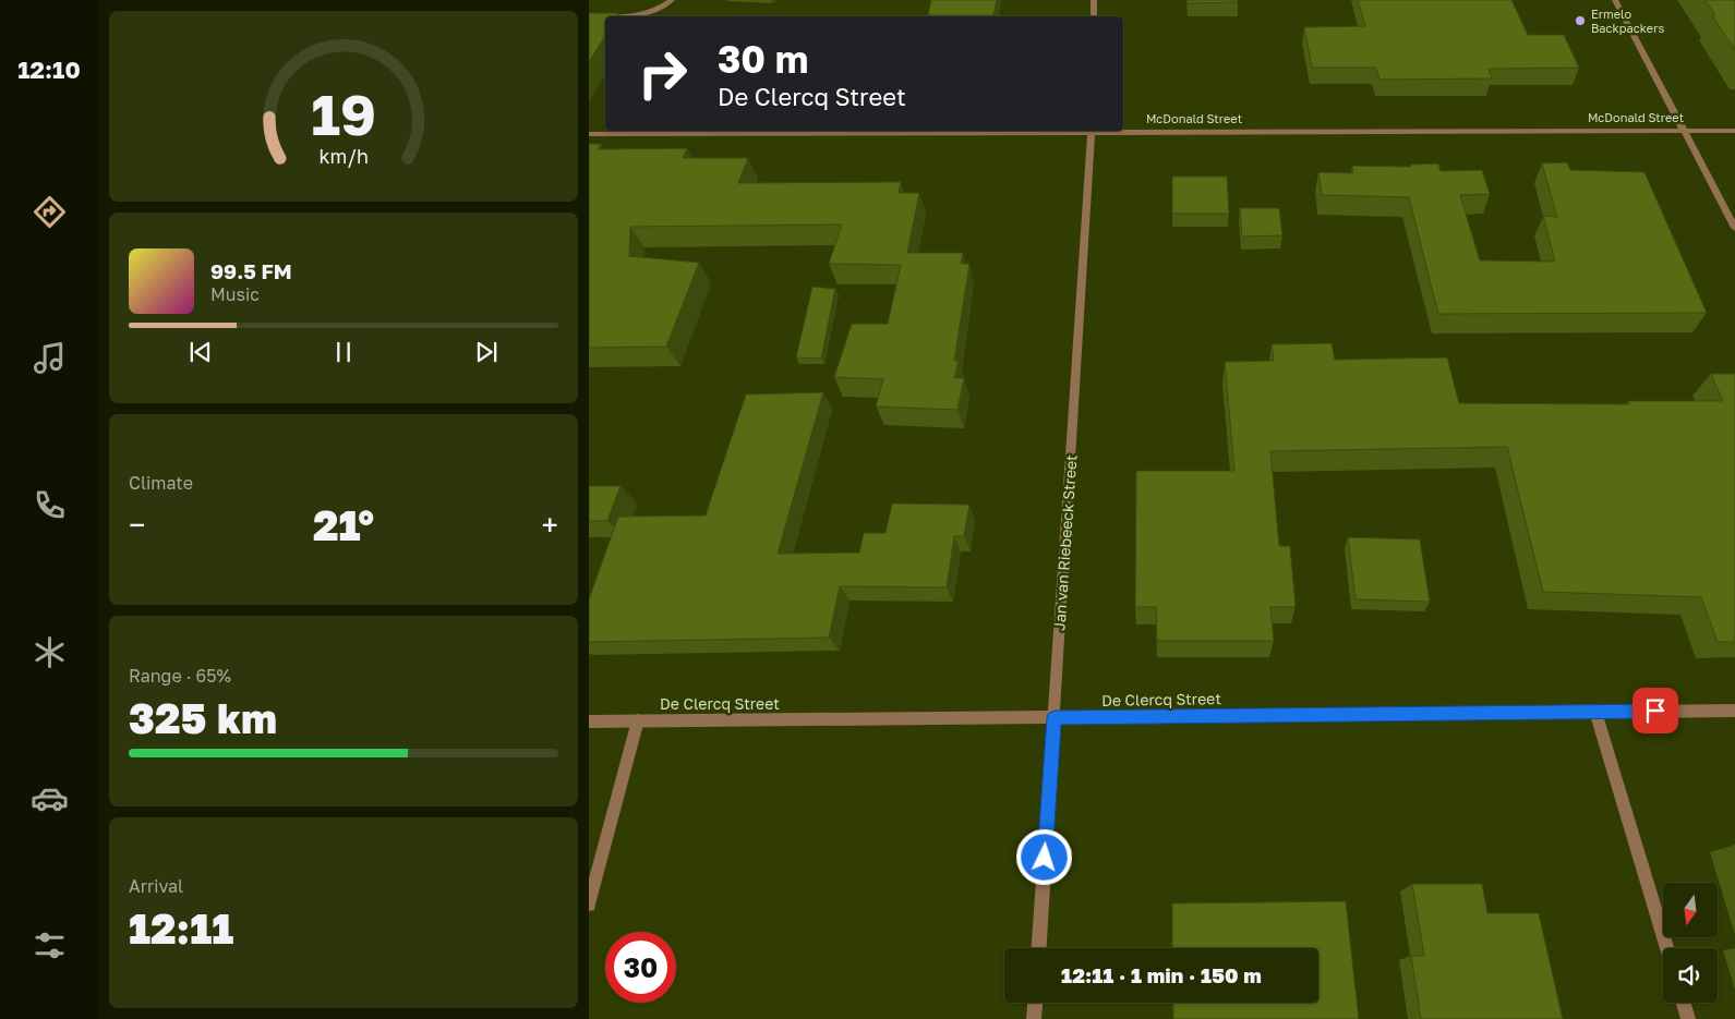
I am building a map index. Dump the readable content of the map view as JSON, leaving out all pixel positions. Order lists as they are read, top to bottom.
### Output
{
  "streets": {
    "street": ["McDonald Street", "Jan van Riebeeck Street", "De Clercq Street"]
  },
  "crossings": [
    ["Jan van Riebeeck Street", "De Clercq Street"]
  ],
  "places": ["Ermelo Backpackers"],
  "north": "bottom",
  "page": {
    "tabs": "12:10",
    "turn": ["30 m", "De Clercq Street"],
    "song": ["99.5 FM", "Music"],
    "tile": [
      "Climate",
      ["Range · 65%", "325 km"],
      ["Arrival", "12:11"]
    ],
    "heat": ["−", "21°", "+"],
    "limit": "30",
    "trip": "12:11 · 1 min · 150 m",
    "gauge": ["19", "km/h"]
  }
}
